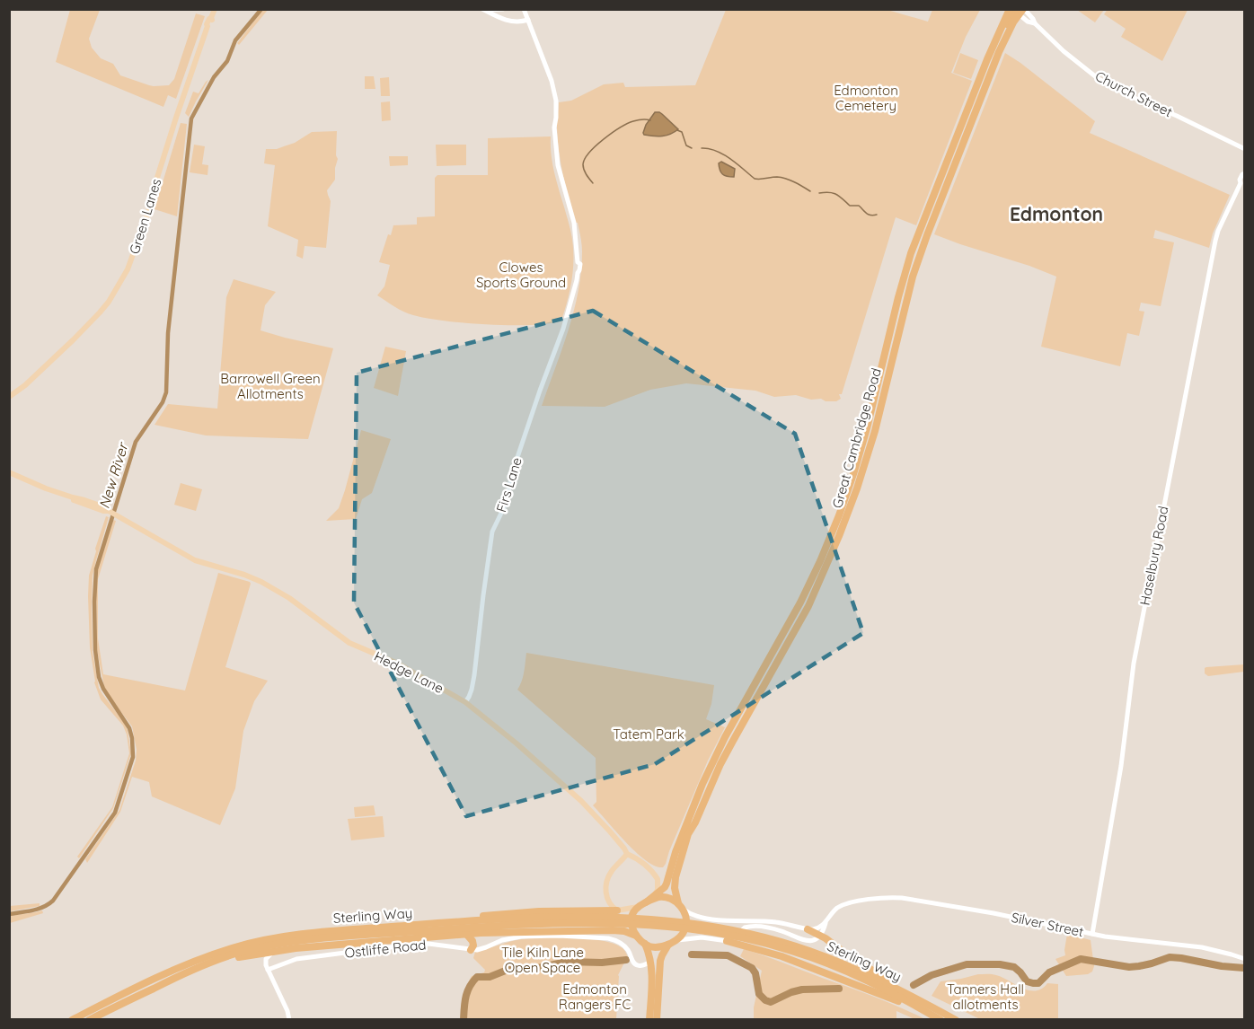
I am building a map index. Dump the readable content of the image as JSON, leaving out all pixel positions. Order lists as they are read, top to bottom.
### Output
{
  "streets": {
    "highway": ["Great Cambridge Road", "Sterling Way"],
    "main road": ["Green Lanes", "Hedge Lane"],
    "street": [
      "Church Street",
      "Firs Lane",
      "Haselbury Road",
      "Silver Street",
      "Ostliffe Road"
    ]
  },
  "crossings": [
    ["Church Street", "Great Cambridge Road"],
    ["Great Cambridge Road", "Hedge Lane"],
    ["Great Cambridge Road", "Sterling Way"],
    ["Firs Lane", "Hedge Lane"],
    ["Haselbury Road", "Silver Street"],
    ["Hedge Lane", "Sterling Way"]
  ],
  "districts": ["Edmonton"],
  "water": ["New River"],
  "parks": [
    "Edmonton Cemetery",
    "Clowes Sports Ground",
    "Barrowell Green Allotments",
    "Tatem Park",
    "Tile Kiln Lane Open Space",
    "Edmonton Rangers FC",
    "Tanners Hall allotments"
  ]
}
